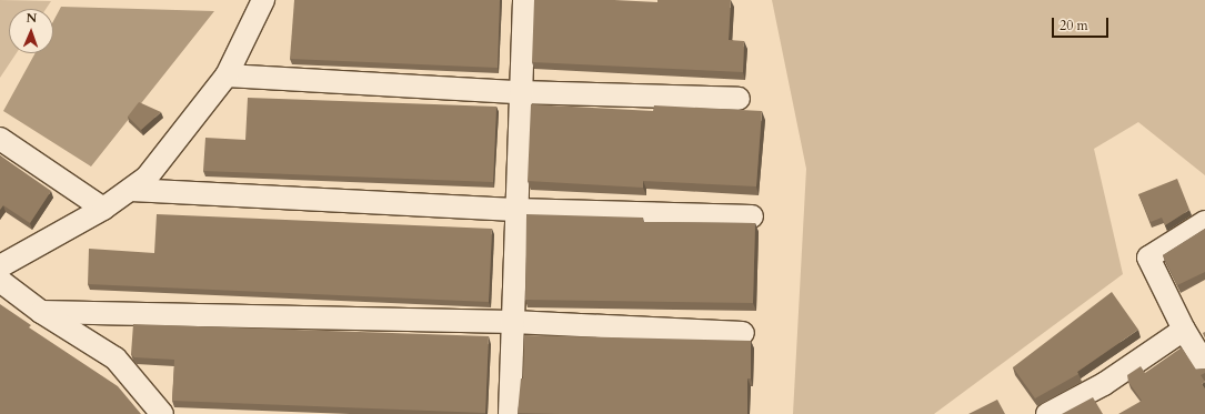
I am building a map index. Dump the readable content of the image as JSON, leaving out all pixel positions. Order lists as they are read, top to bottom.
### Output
{
  "scale_bar": "20 m",
  "north": "top"
}
